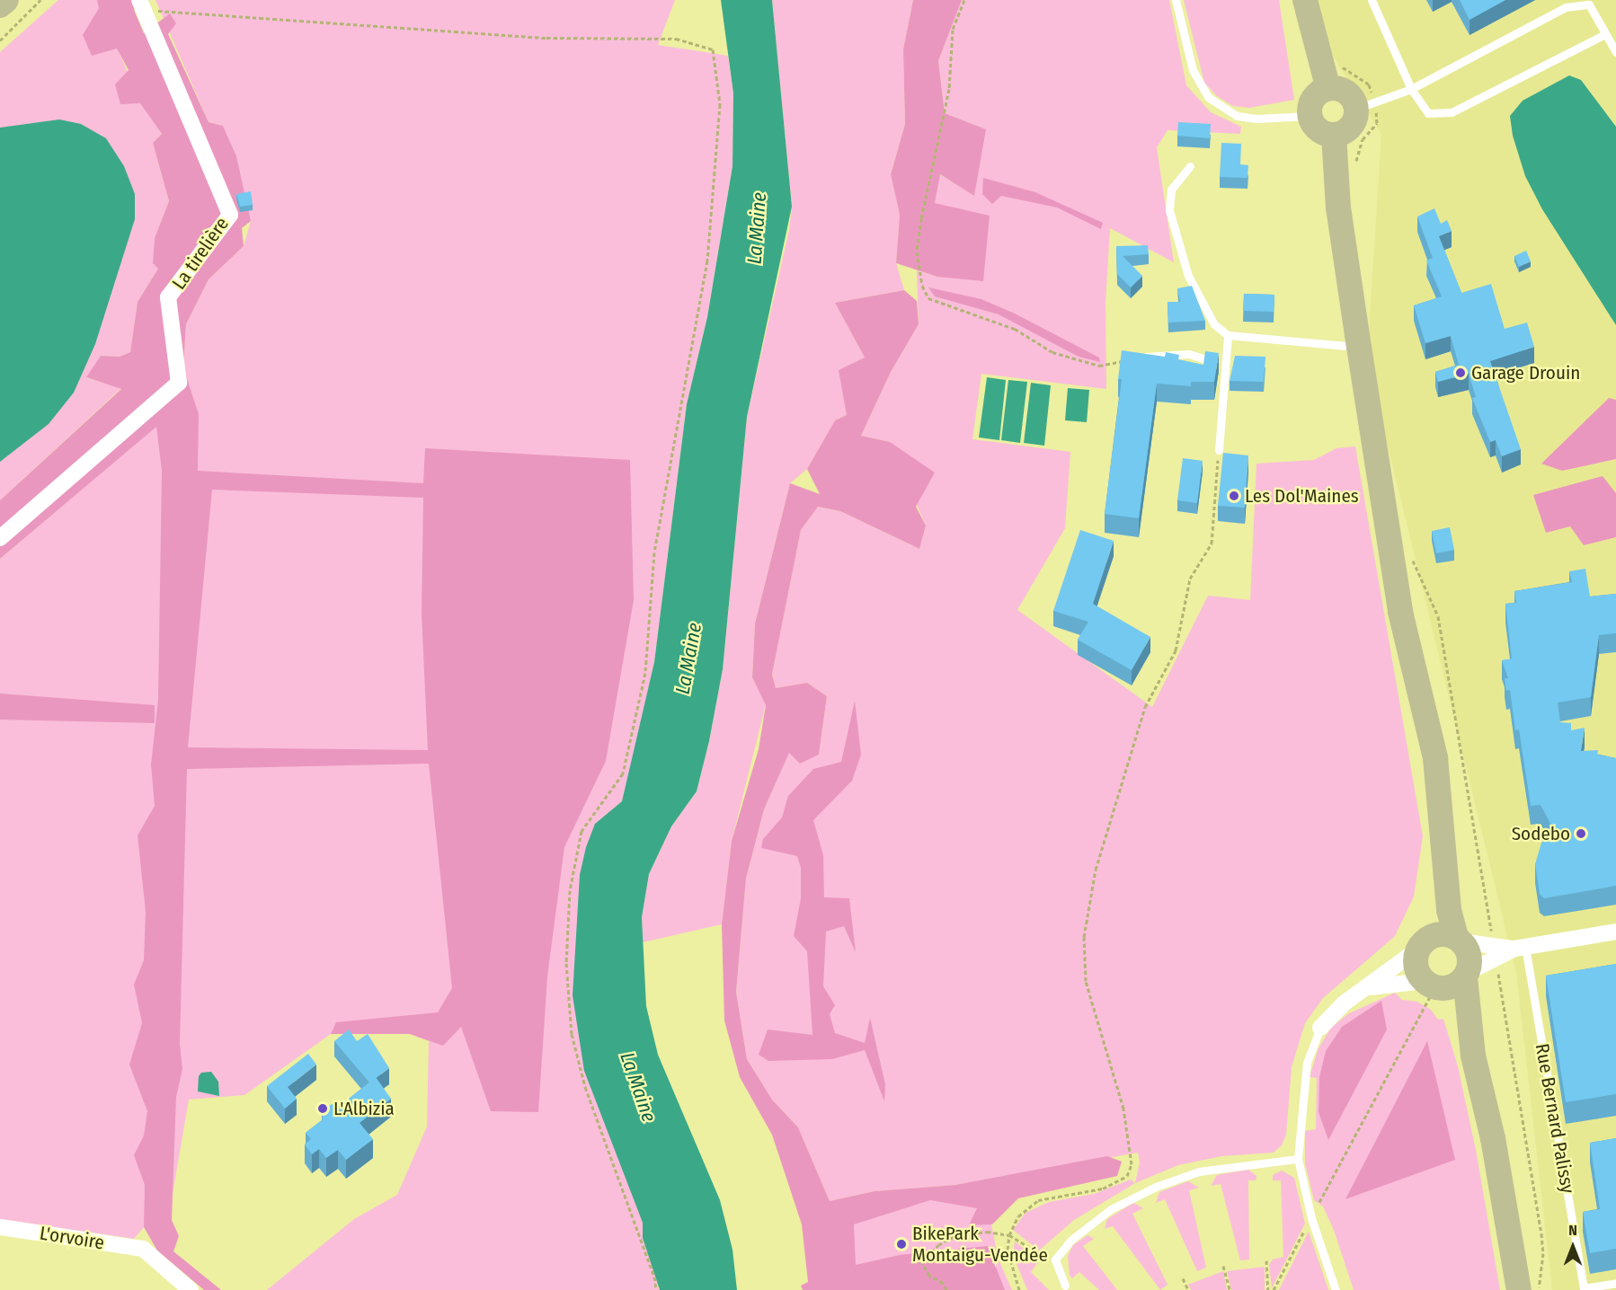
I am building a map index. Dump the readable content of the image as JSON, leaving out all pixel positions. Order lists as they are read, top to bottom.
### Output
{
  "streets": {
    "street": ["La tirelière", "L'orvoire"],
    "lane": ["Rue Bernard Palissy"]
  },
  "water": ["La Maine"],
  "places": [
    "Garage Drouin",
    "Les Dol'Maines",
    "Sodebo",
    "L'Albizia",
    "BikePark Montaigu-Vendée"
  ],
  "north": "top"
}
